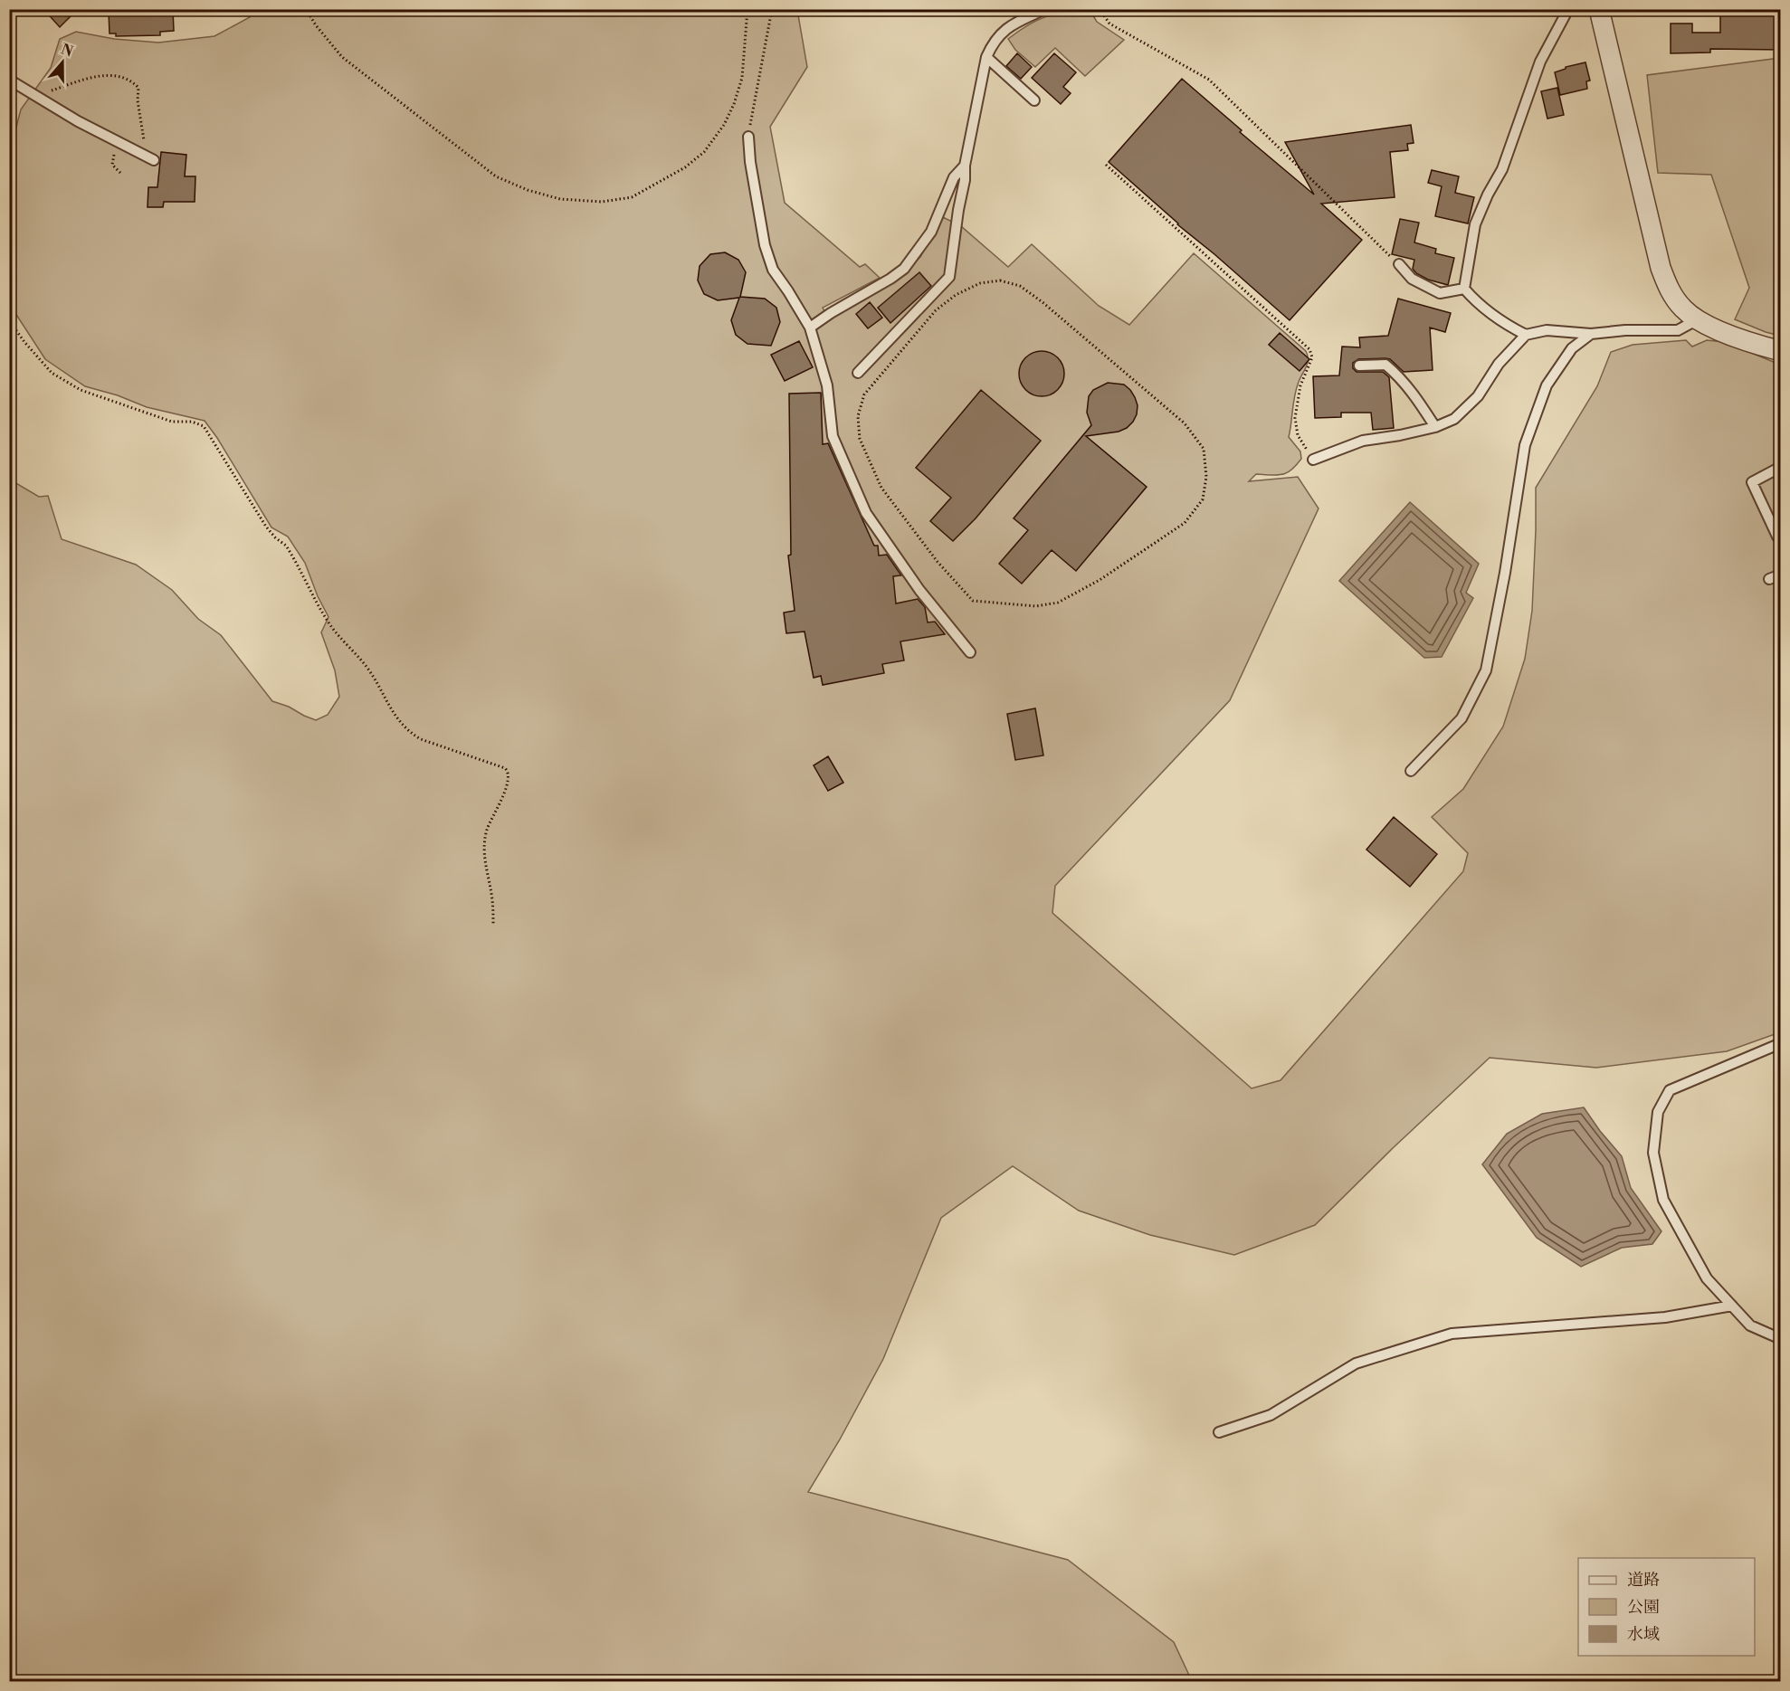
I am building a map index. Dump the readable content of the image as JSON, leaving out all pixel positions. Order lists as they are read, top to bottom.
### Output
{
  "legend": ["道路", "公園", "水域"],
  "north": "top"
}
